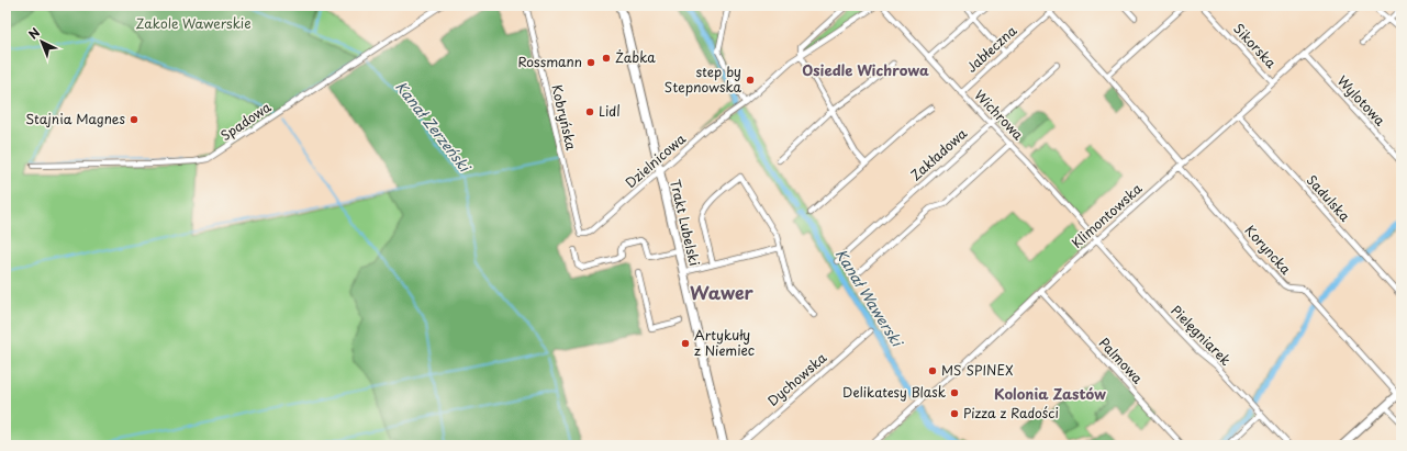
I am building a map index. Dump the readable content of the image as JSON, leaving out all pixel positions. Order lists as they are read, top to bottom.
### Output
{
  "streets": {
    "street": [
      "Sikorska",
      "Jabłeczna",
      "Wylotowa",
      "Wichrowa",
      "Kobryńska",
      "Spadowa",
      "Zakładowa",
      "Dzielnicowa",
      "Sadulska",
      "Klimontowska",
      "Trakt Lubelski",
      "Koryncka",
      "Pielęgniarek",
      "Palmowa",
      "Dychowska"
    ]
  },
  "crossings": [
    ["Sikorska", "Klimontowska"],
    ["Jabłeczna", "Wichrowa"],
    ["Jabłeczna", "Koryncka"],
    ["Wylotowa", "Klimontowska"],
    ["Wichrowa", "Zakładowa"],
    ["Wichrowa", "Klimontowska"],
    ["Wichrowa", "Pielęgniarek"],
    ["Kobryńska", "Dzielnicowa"],
    ["Dzielnicowa", "Trakt Lubelski"],
    ["Sadulska", "Klimontowska"],
    ["Klimontowska", "Koryncka"],
    ["Klimontowska", "Pielęgniarek"],
    ["Klimontowska", "Palmowa"]
  ],
  "districts": ["Osiedle Wichrowa", "Wawer", "Kolonia Zastów"],
  "water": ["Kanał Zerzeński", "Kanał Wawerski"],
  "parks": ["Zakole Wawerskie"],
  "places": [
    "Żabka",
    "Rossmann",
    "step by Stepnowska",
    "Lidl",
    "Stajnia Magnes",
    "Artykuły z Niemiec",
    "MS SPINEX",
    "Delikatesy Blask",
    "Pizza z Radości"
  ],
  "north": "top left"
}
